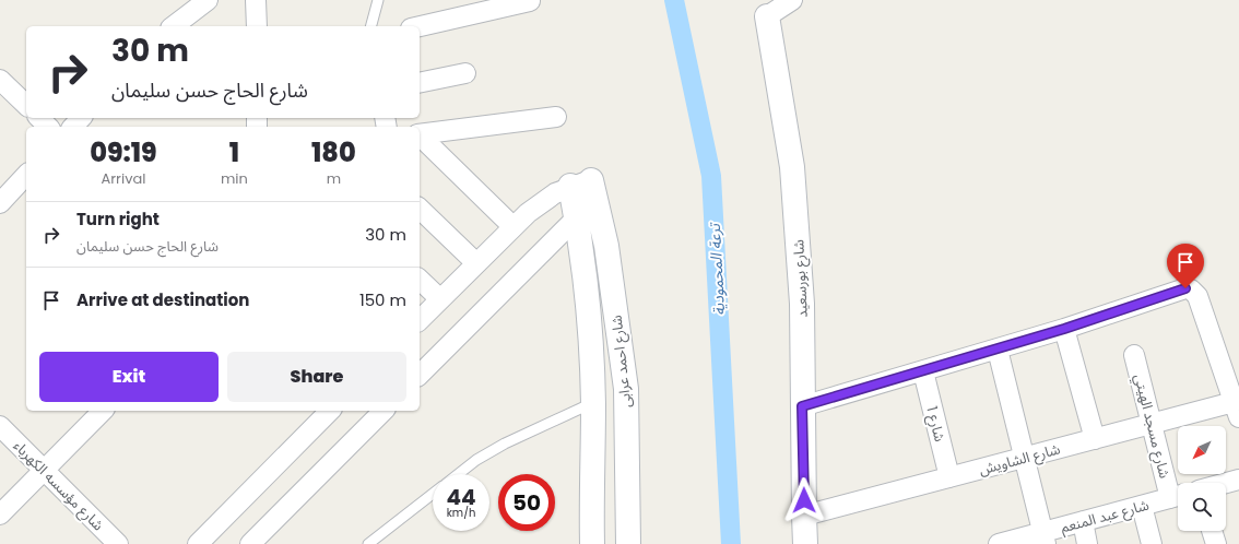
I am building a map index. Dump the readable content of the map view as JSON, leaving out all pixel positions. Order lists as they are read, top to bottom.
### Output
{
  "streets": {
    "main road": ["شارع بورسعيد", "شارع احمد عرابى"],
    "street": [
      "شارع 1",
      "شارع مسجد الهيتي",
      "شارع الشاويش",
      "شارع مؤسسه الكهرباء",
      "شارع عبد المنعم"
    ]
  },
  "crossings": [
    ["شارع بورسعيد", "شارع الشاويش"],
    ["شارع 1", "شارع الشاويش"],
    ["شارع مسجد الهيتي", "شارع الشاويش"],
    ["شارع مسجد الهيتي", "شارع عبد المنعم"]
  ],
  "water": ["ترعة المحمودية"],
  "north": "bottom left",
  "page": {
    "turn": ["30 m", "شارع الحاج حسن سليمان"],
    "eta": [
      "09:19",
      "Arrival",
      "1",
      "min",
      "180",
      "m"
    ],
    "list": [
      {
        "name": "Turn right",
        "note": "شارع الحاج حسن سليمان",
        "value": "30 m"
      },
      {
        "name": "Arrive at destination",
        "value": "150 m"
      }
    ],
    "buttons": ["Exit", "Share"],
    "speed": "44 km/h",
    "limit": "50"
  }
}
